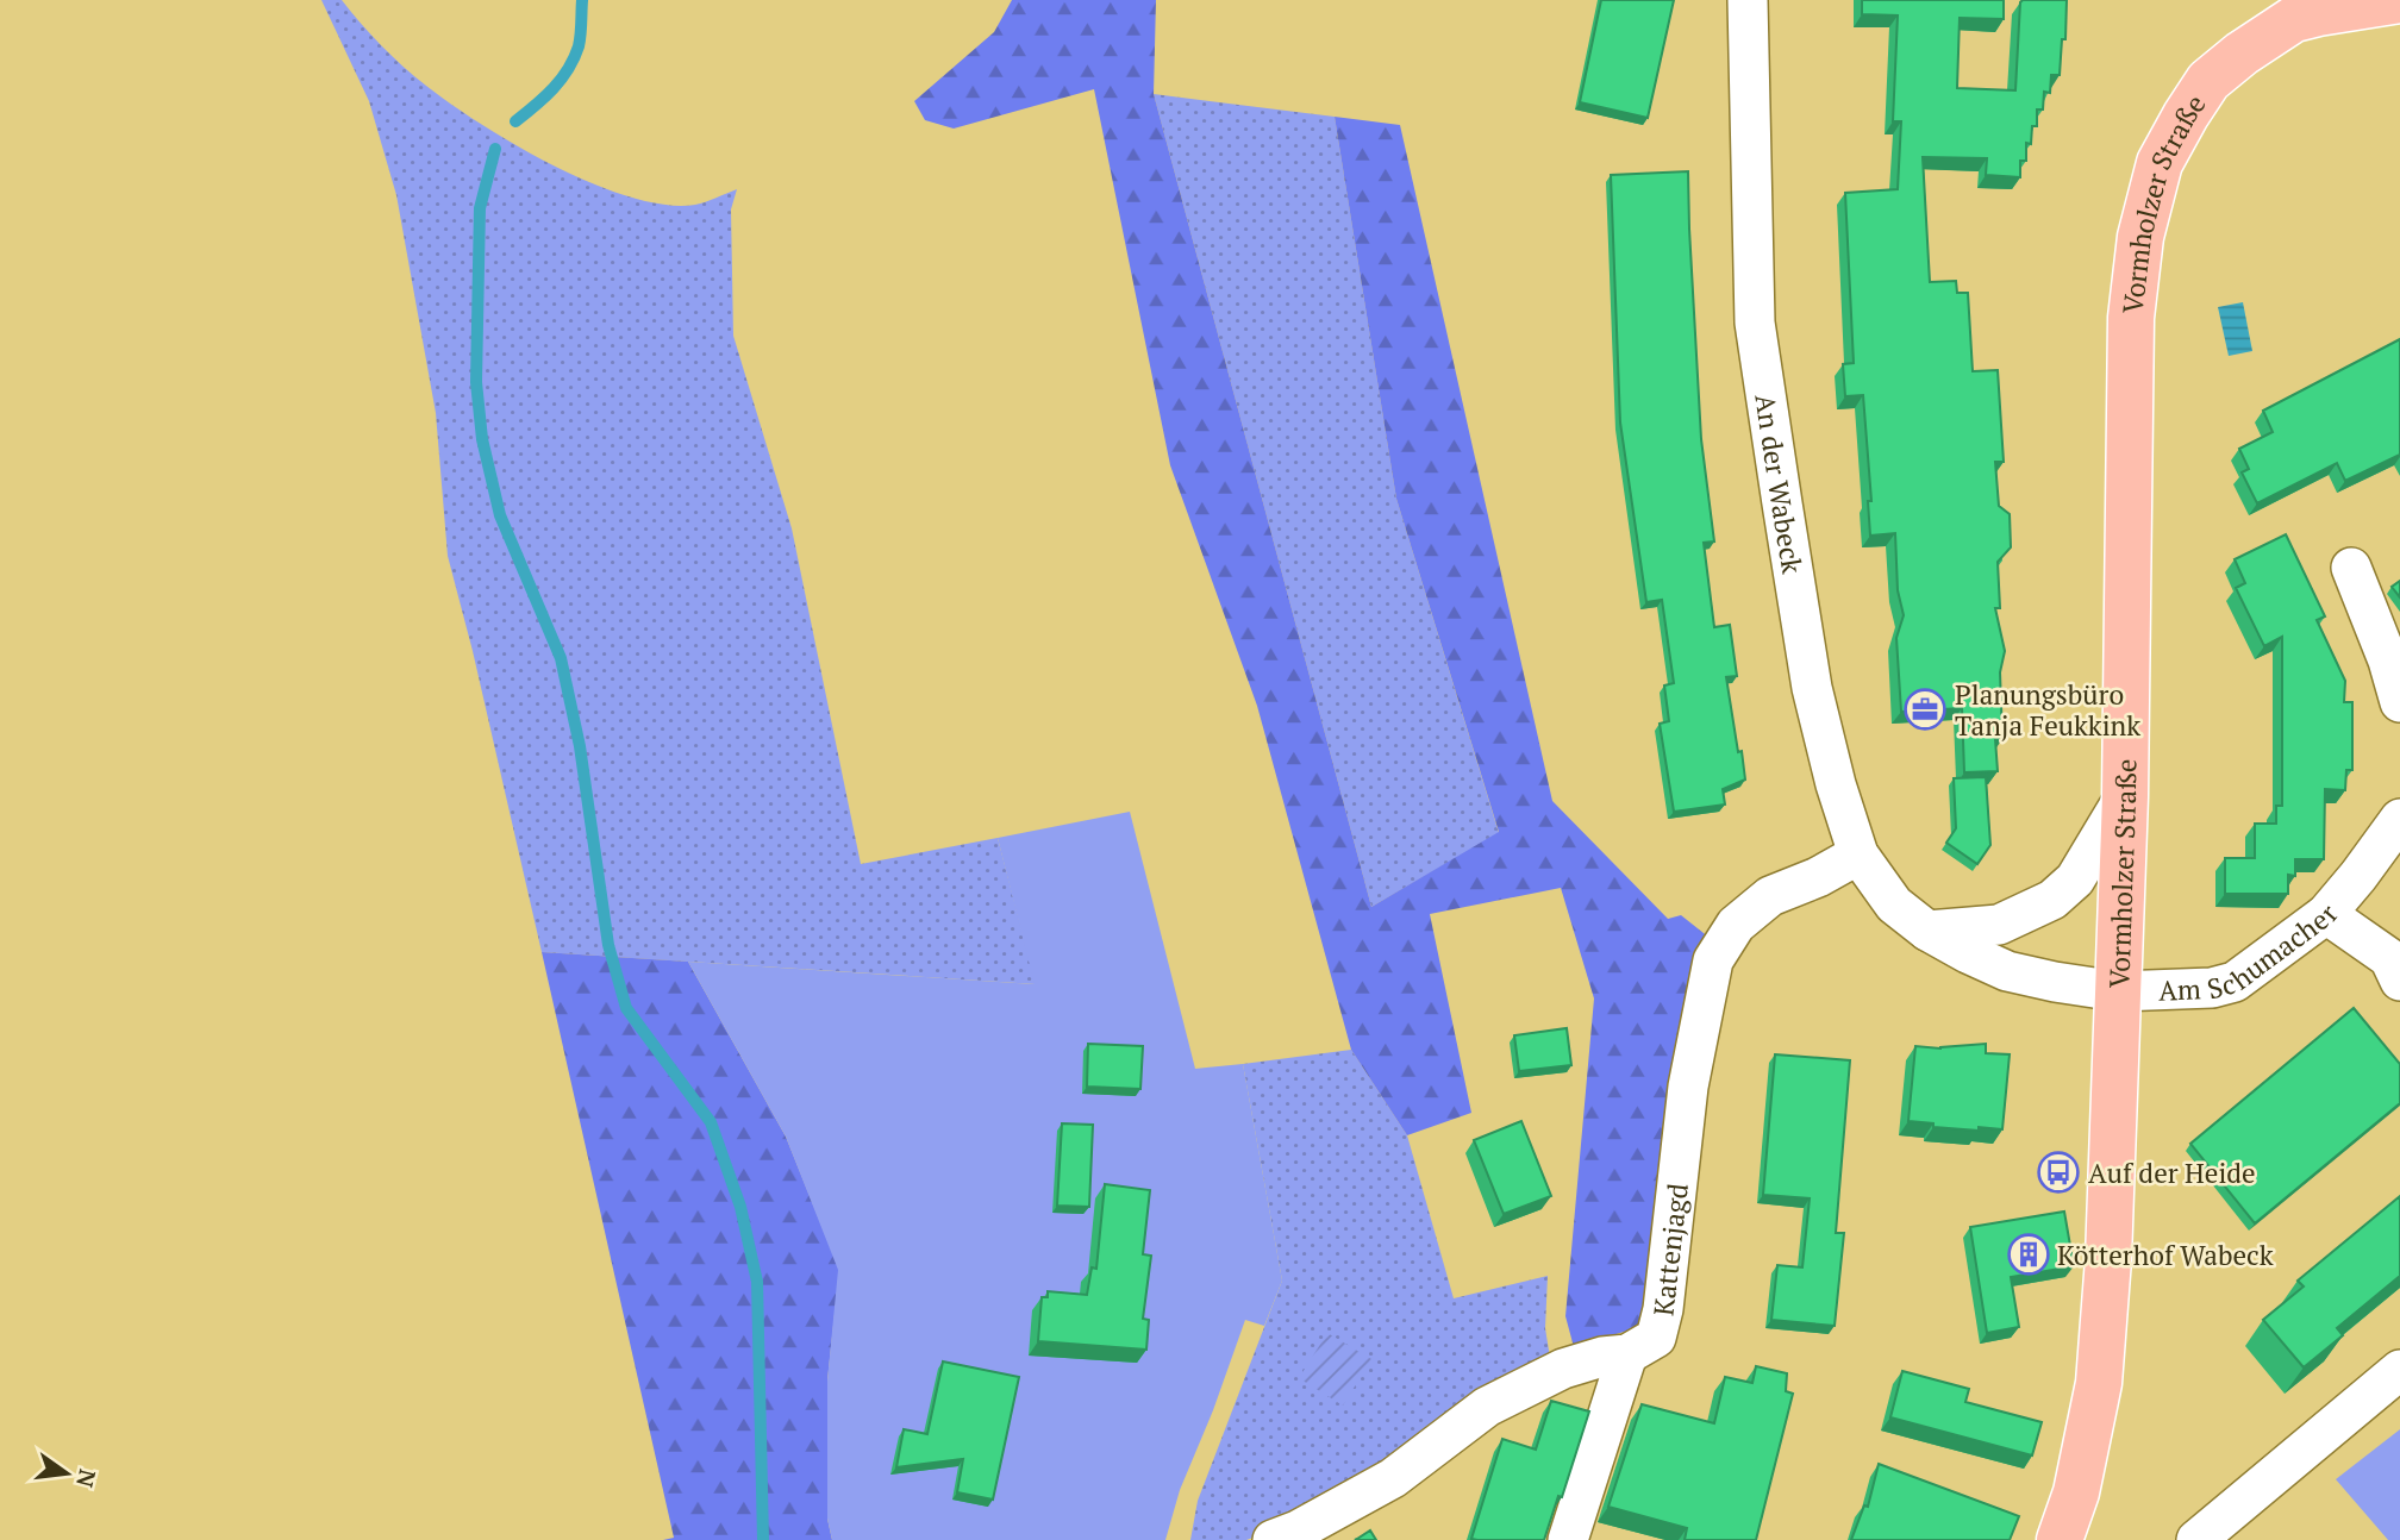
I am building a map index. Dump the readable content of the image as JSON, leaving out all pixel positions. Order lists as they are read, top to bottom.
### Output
{
  "streets": {
    "main road": ["Vormholzer Straße"],
    "street": ["An der Wabeck", "Am Schumacher", "Kattenjagd"]
  },
  "crossings": [
    ["Vormholzer Straße", "An der Wabeck"],
    ["Vormholzer Straße", "Am Schumacher"],
    ["An der Wabeck", "Am Schumacher"],
    ["An der Wabeck", "Kattenjagd"]
  ],
  "places": {
    "office": ["Planungsbüro Tanja Feukkink"],
    "bus stop": ["Auf der Heide"],
    "building": ["Kötterhof Wabeck"]
  },
  "north": "right"
}
